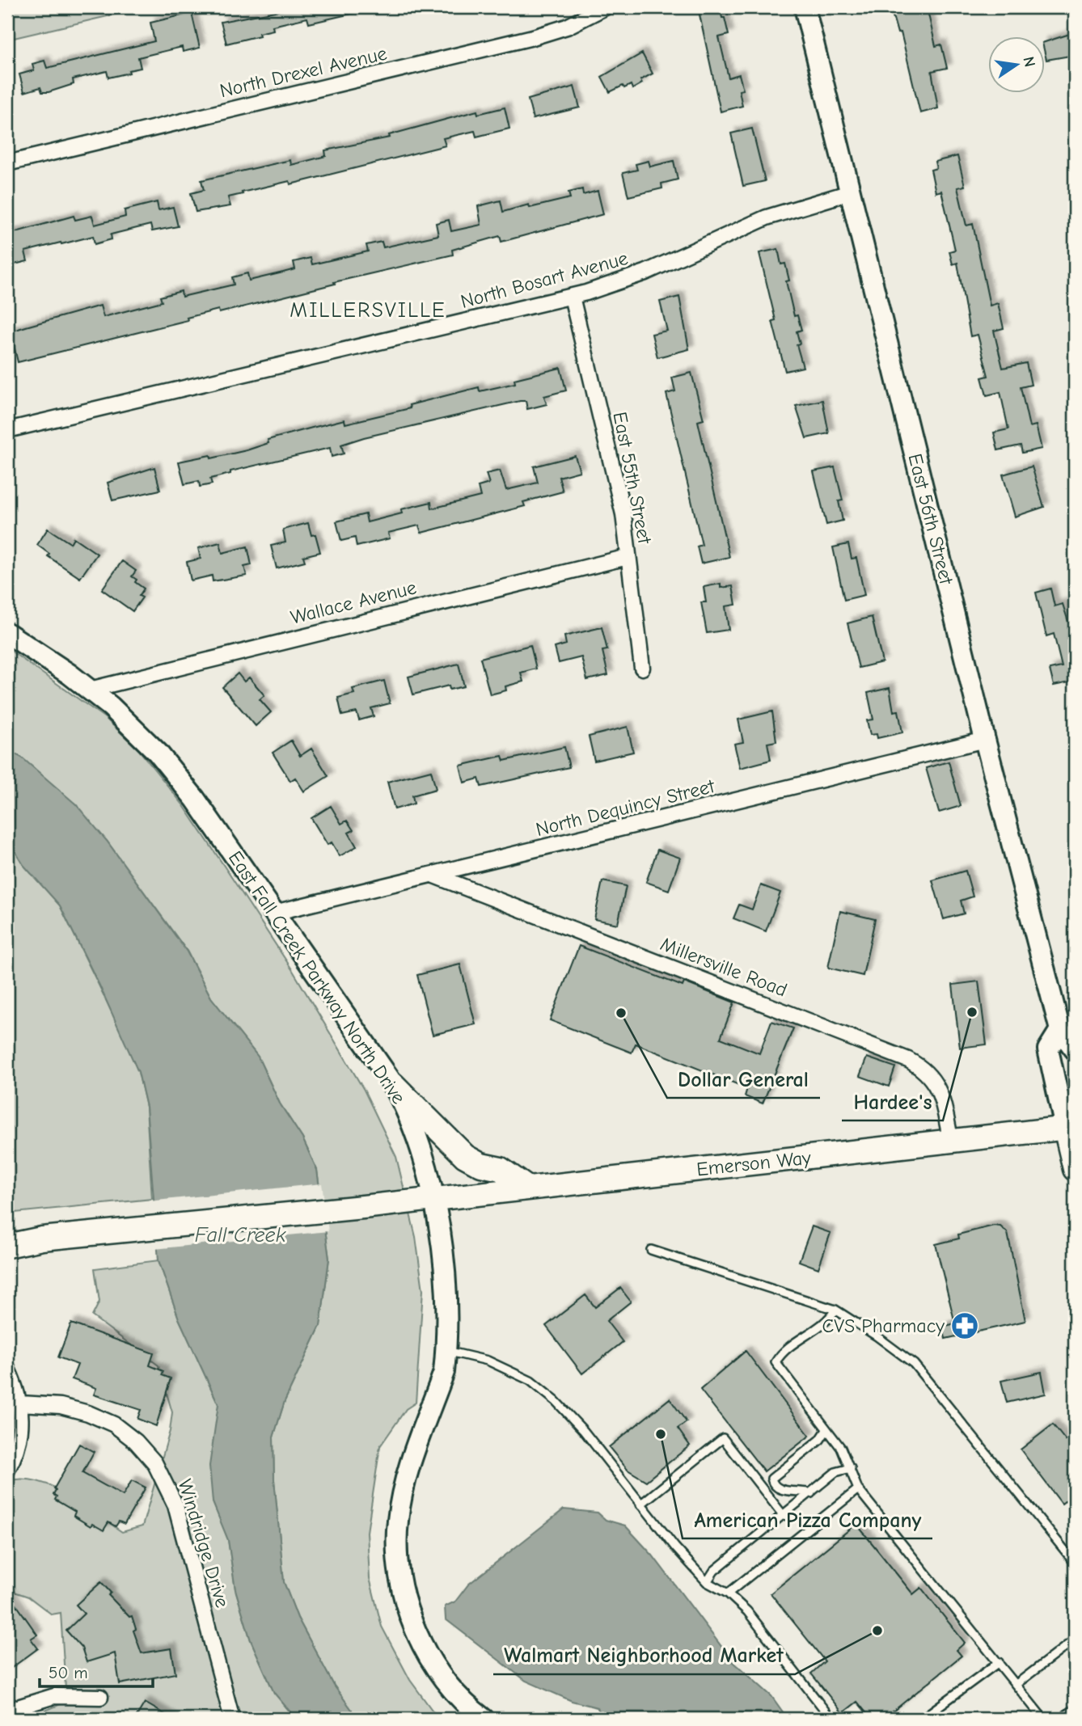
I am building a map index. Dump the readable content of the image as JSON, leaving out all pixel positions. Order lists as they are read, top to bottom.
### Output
{
  "streets": {
    "main road": ["East 56th Street", "East Fall Creek Parkway North Drive", "Emerson Way"],
    "street": [
      "North Drexel Avenue",
      "North Bosart Avenue",
      "East 55th Street",
      "Wallace Avenue",
      "North Dequincy Street",
      "Millersville Road",
      "Windridge Drive"
    ]
  },
  "crossings": [
    ["North Bosart Avenue", "East 55th Street"],
    ["North Bosart Avenue", "East 56th Street"],
    ["East 55th Street", "Wallace Avenue"],
    ["East 56th Street", "North Dequincy Street"],
    ["Wallace Avenue", "East Fall Creek Parkway North Drive"],
    ["North Dequincy Street", "Millersville Road"],
    ["North Dequincy Street", "East Fall Creek Parkway North Drive"],
    ["Millersville Road", "Emerson Way"],
    ["East Fall Creek Parkway North Drive", "Emerson Way"]
  ],
  "districts": ["MILLERSVILLE"],
  "water": ["Fall Creek"],
  "places": {
    "other": [
      "Hardee's",
      "Dollar General",
      "American Pizza Company",
      "Walmart Neighborhood Market"
    ],
    "pharmacy": ["CVS Pharmacy"]
  },
  "scale_bar": "50 m",
  "north": "right"
}
